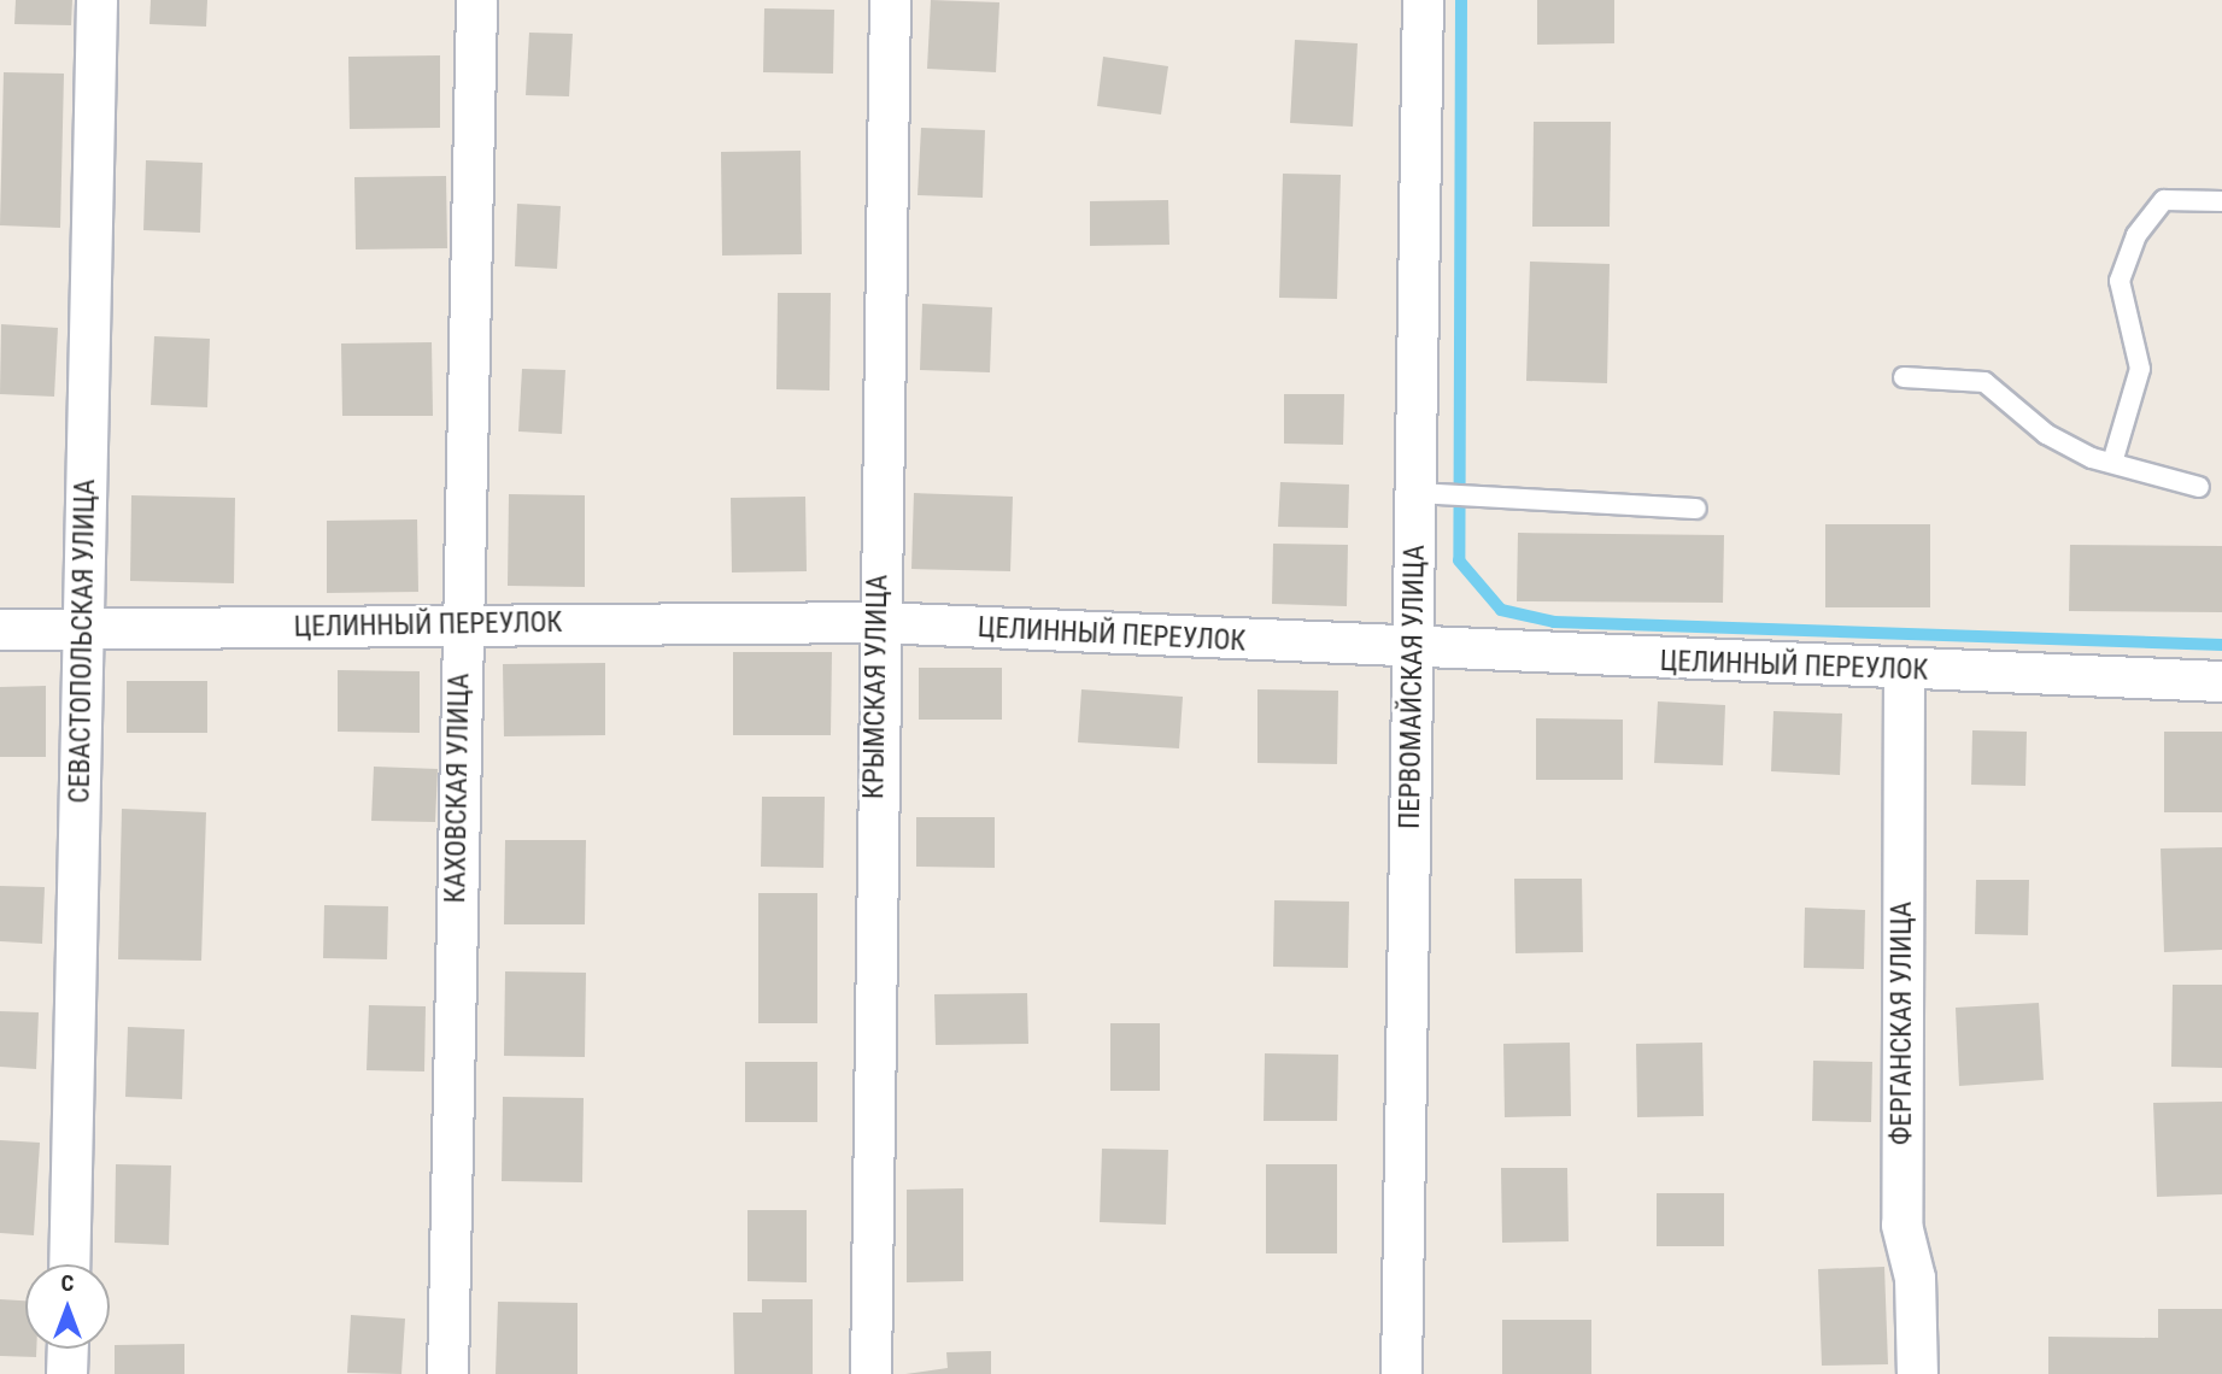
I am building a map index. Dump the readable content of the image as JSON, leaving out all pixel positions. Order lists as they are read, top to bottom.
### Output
{
  "streets": {
    "street": [
      "ЦЕЛИННЫЙ ПЕРЕУЛОК",
      "СЕВАСТОПОЛЬСКАЯ УЛИЦА",
      "КРЫМСКАЯ УЛИЦА",
      "ПЕРВОМАЙСКАЯ УЛИЦА",
      "КАХОВСКАЯ УЛИЦА",
      "ФЕРГАНСКАЯ УЛИЦА"
    ]
  },
  "crossings": [
    ["ЦЕЛИННЫЙ ПЕРЕУЛОК", "СЕВАСТОПОЛЬСКАЯ УЛИЦА"],
    ["ЦЕЛИННЫЙ ПЕРЕУЛОК", "КРЫМСКАЯ УЛИЦА"],
    ["ЦЕЛИННЫЙ ПЕРЕУЛОК", "ПЕРВОМАЙСКАЯ УЛИЦА"],
    ["ЦЕЛИННЫЙ ПЕРЕУЛОК", "КАХОВСКАЯ УЛИЦА"],
    ["ЦЕЛИННЫЙ ПЕРЕУЛОК", "ФЕРГАНСКАЯ УЛИЦА"]
  ],
  "north": "top"
}
